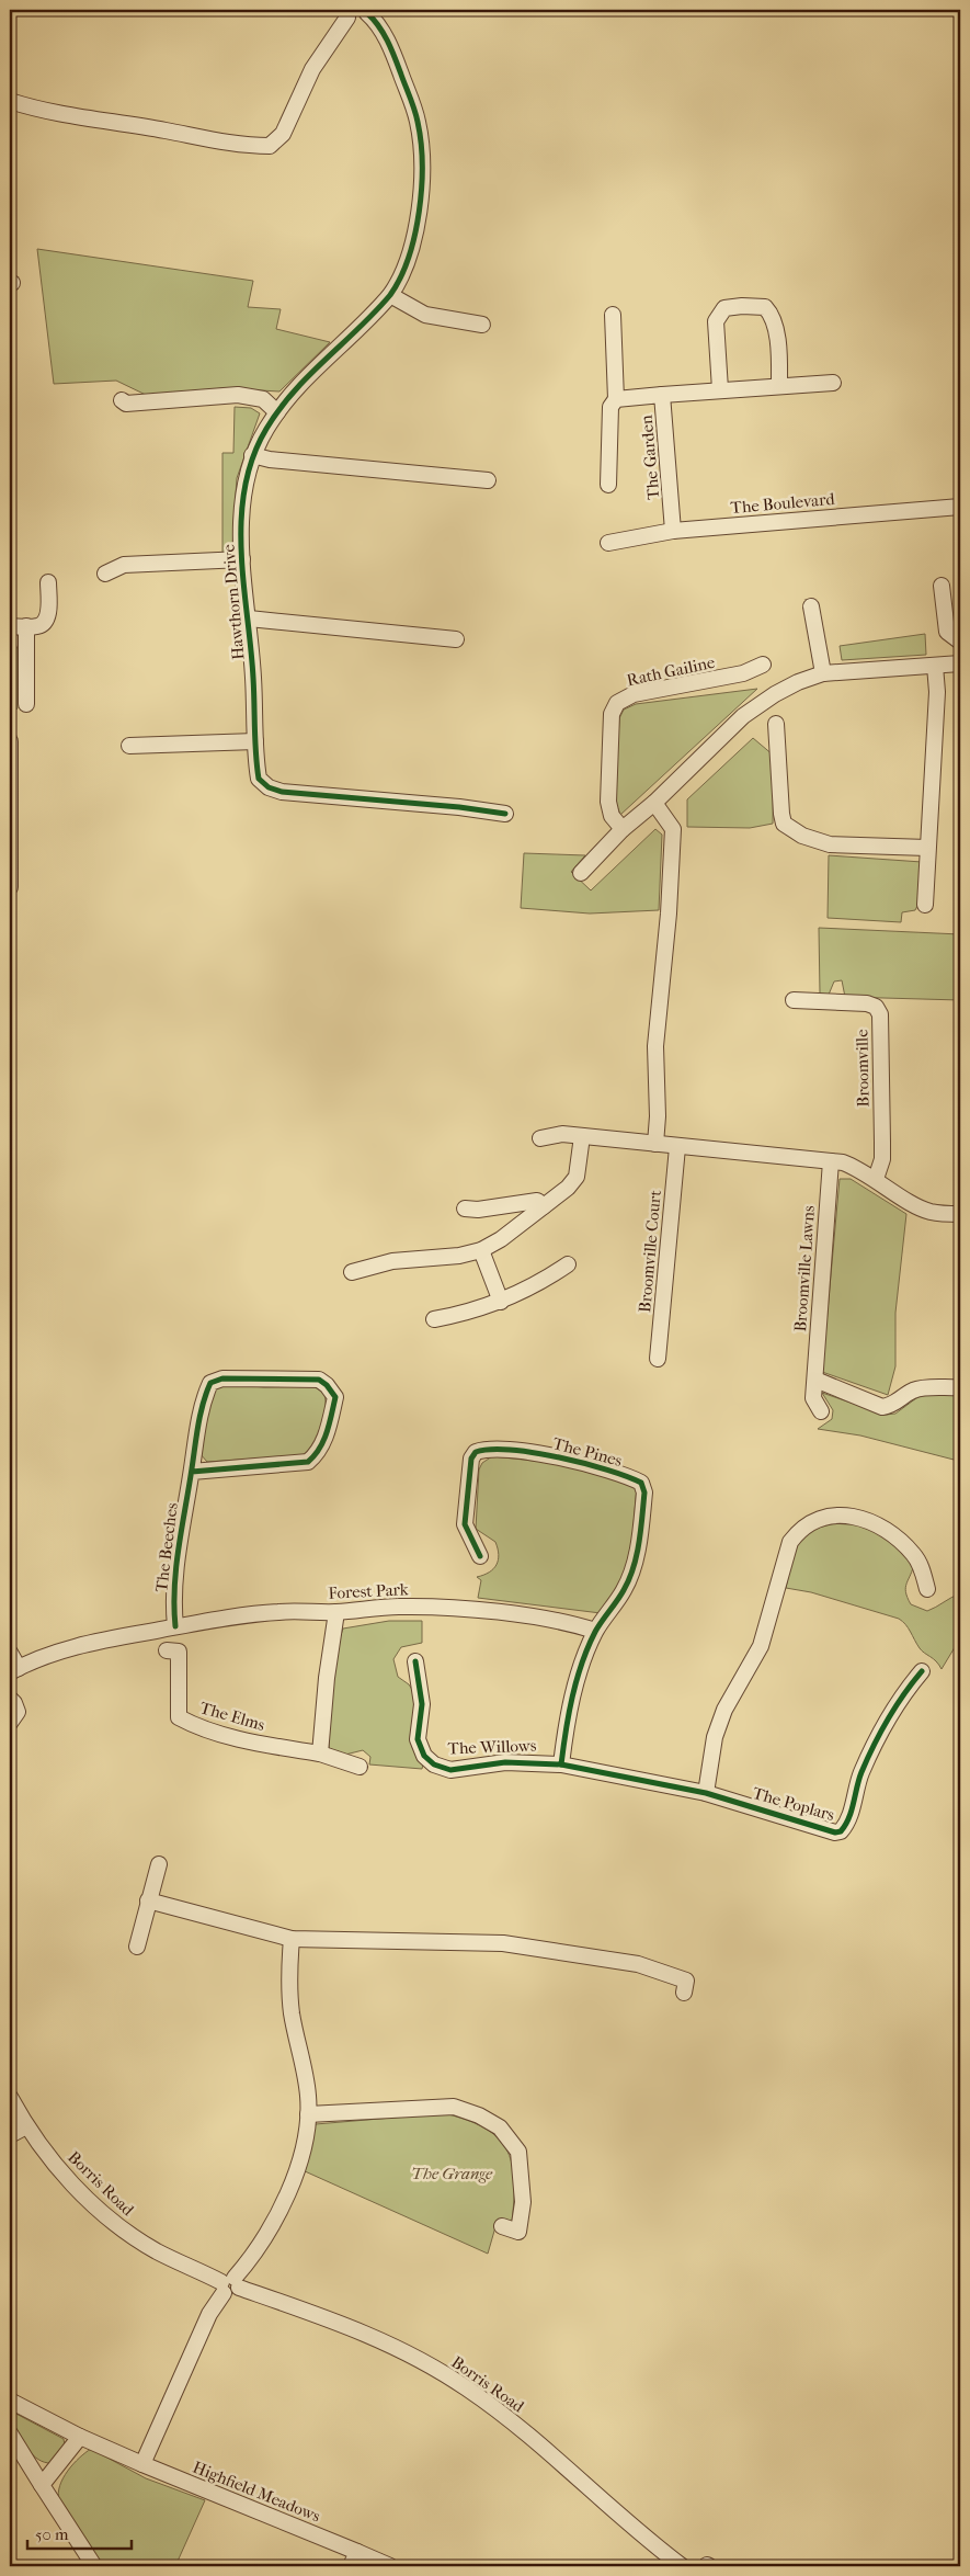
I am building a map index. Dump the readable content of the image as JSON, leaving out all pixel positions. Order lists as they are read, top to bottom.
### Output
{
  "streets": {
    "street": [
      "The Garden",
      "The Boulevard",
      "Hawthorn Drive",
      "Rath Gailine",
      "Broomville",
      "Broomville Court",
      "Broomville Lawns",
      "The Pines",
      "The Beeches",
      "Forest Park",
      "The Elms",
      "The Willows",
      "The Poplars",
      "Borris Road",
      "Highfield Meadows"
    ]
  },
  "crossings": [
    ["The Garden", "The Boulevard"],
    ["The Pines", "Forest Park"],
    ["The Beeches", "Forest Park"],
    ["The Willows", "The Poplars"]
  ],
  "parks": ["The Grange"],
  "scale_bar": "50 m"
}
